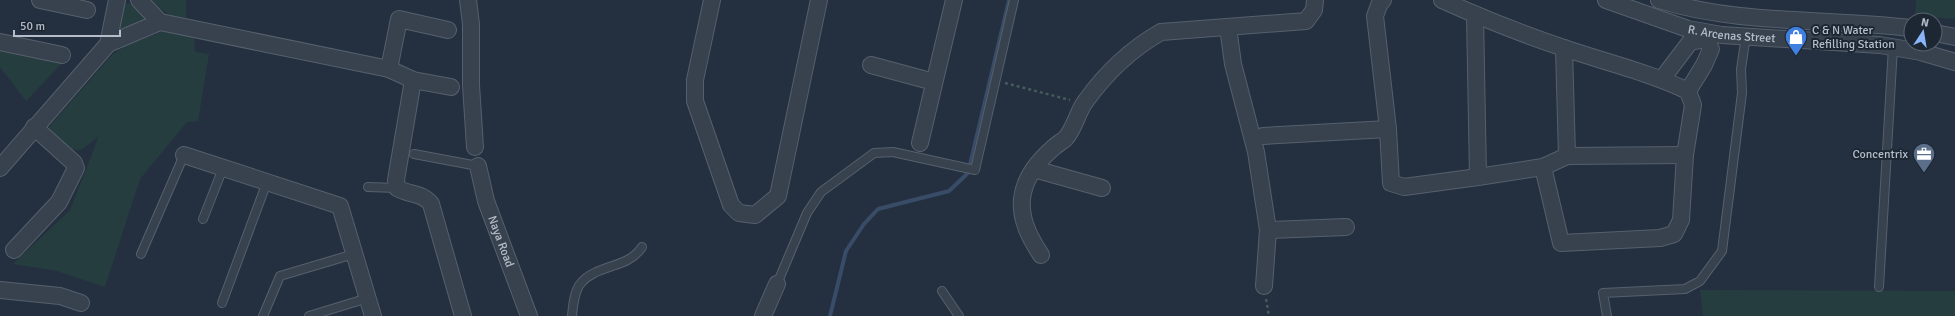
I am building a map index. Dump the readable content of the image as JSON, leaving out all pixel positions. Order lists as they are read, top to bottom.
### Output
{
  "streets": {
    "street": ["R. Arcenas Street", "Naya Road"]
  },
  "places": {
    "shop": ["C & N Water Refilling Station"],
    "office": ["Concentrix"]
  },
  "scale_bar": "50 m",
  "north": "top"
}
